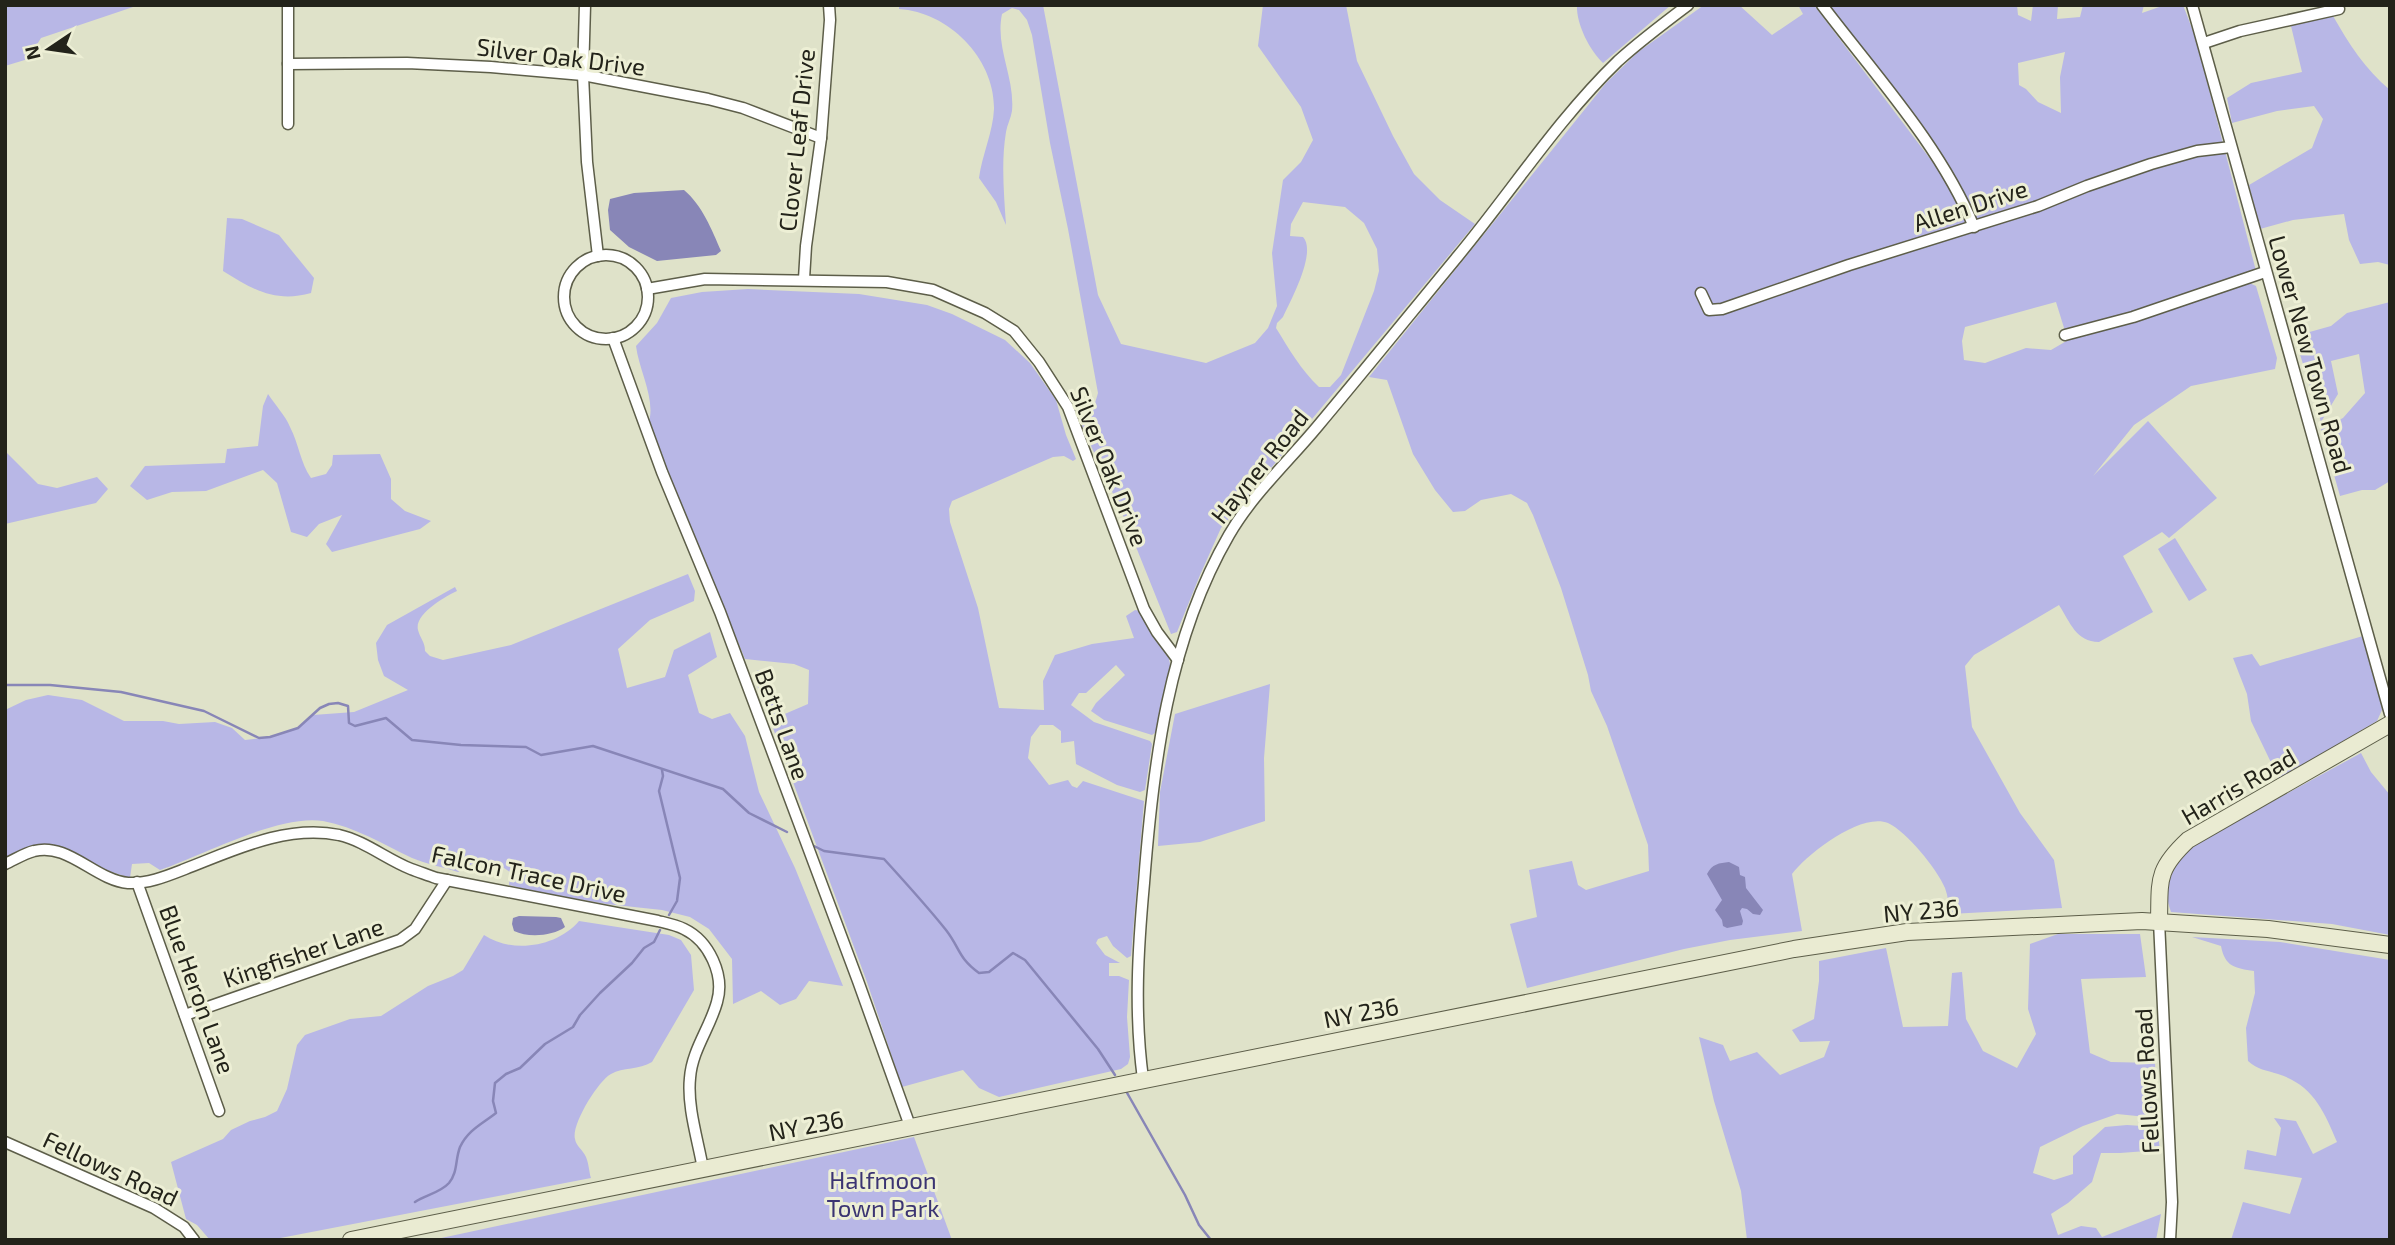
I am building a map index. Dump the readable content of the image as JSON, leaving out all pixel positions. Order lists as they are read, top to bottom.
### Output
{
  "streets": {
    "main road": ["Harris Road", "NY 236"],
    "street": [
      "Silver Oak Drive",
      "Clover Leaf Drive",
      "Allen Drive",
      "Lower New Town Road",
      "Hayner Road",
      "Betts Lane",
      "Falcon Trace Drive",
      "Kingfisher Lane",
      "Blue Heron Lane",
      "Fellows Road"
    ]
  },
  "crossings": [
    ["Silver Oak Drive", "Clover Leaf Drive"],
    ["Silver Oak Drive", "Hayner Road"],
    ["Silver Oak Drive", "Betts Lane"],
    ["Allen Drive", "Lower New Town Road"],
    ["Hayner Road", "NY 236"],
    ["Betts Lane", "NY 236"],
    ["Harris Road", "NY 236"],
    ["Harris Road", "Fellows Road"],
    ["Falcon Trace Drive", "NY 236"],
    ["Falcon Trace Drive", "Kingfisher Lane"],
    ["Falcon Trace Drive", "Blue Heron Lane"],
    ["NY 236", "Fellows Road"],
    ["Kingfisher Lane", "Blue Heron Lane"]
  ],
  "parks": ["Halfmoon Town Park"],
  "north": "left"
}
